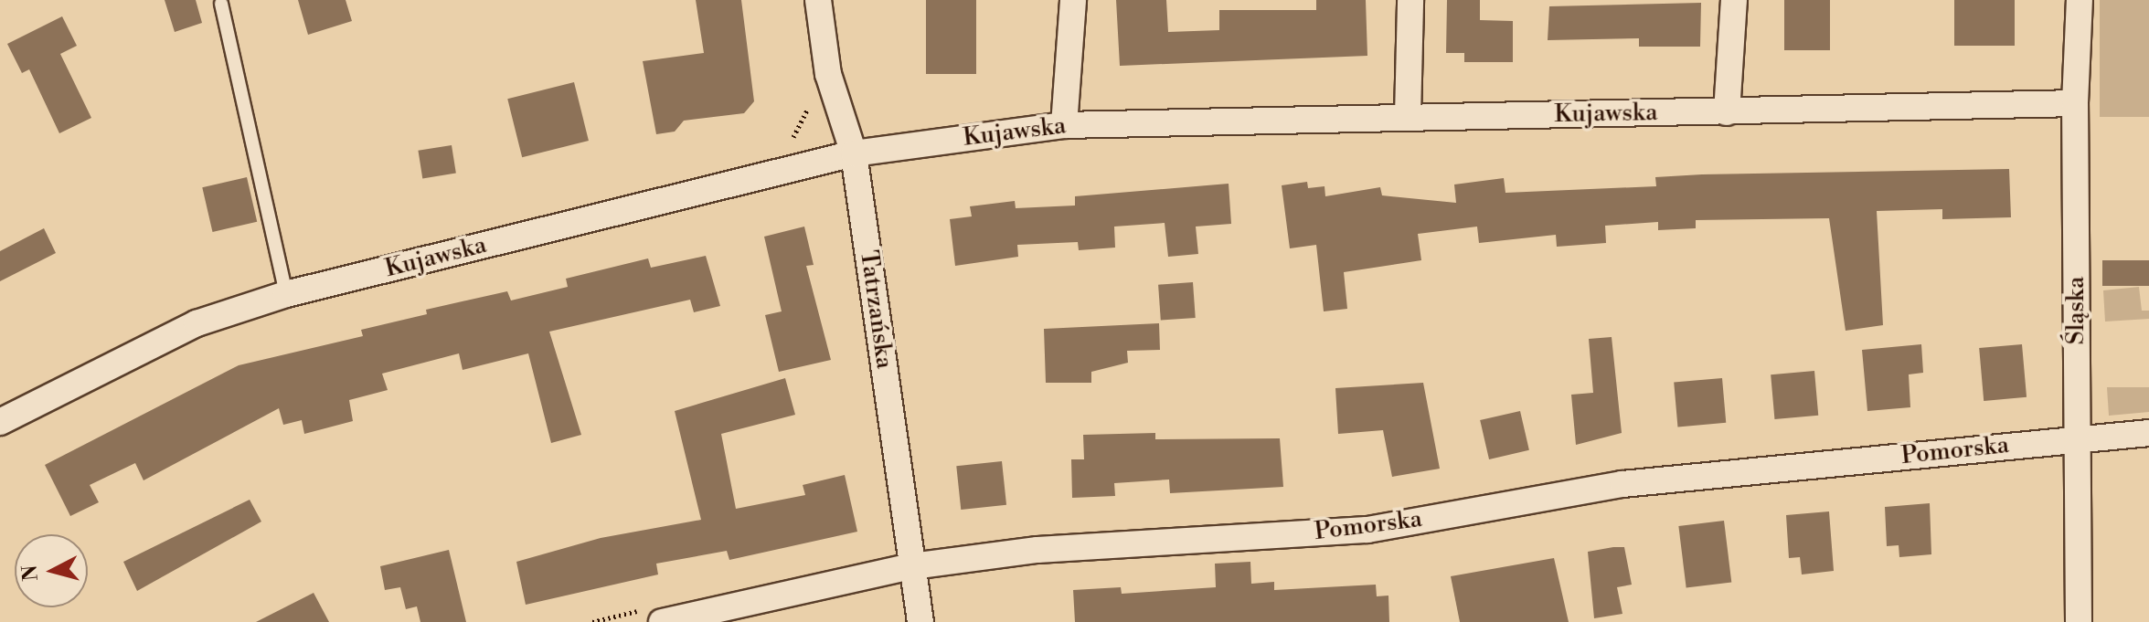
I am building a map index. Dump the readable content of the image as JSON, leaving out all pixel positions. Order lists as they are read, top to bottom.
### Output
{
  "streets": {
    "street": [
      "Kujawska",
      "Tatrzańska",
      "Śląska",
      "Pomorska"
    ]
  },
  "crossings": [
    ["Kujawska", "Tatrzańska"],
    ["Kujawska", "Śląska"],
    ["Tatrzańska", "Pomorska"],
    ["Śląska", "Pomorska"]
  ],
  "north": "left"
}
